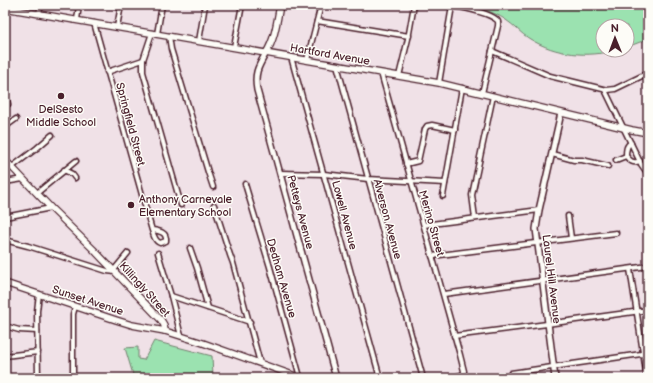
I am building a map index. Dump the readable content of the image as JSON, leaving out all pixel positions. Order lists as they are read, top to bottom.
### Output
{
  "streets": {
    "main road": ["Hartford Avenue", "Killingly Street", "Sunset Avenue"],
    "street": [
      "Springfield Street",
      "Petteys Avenue",
      "Lowell Avenue",
      "Alverson Avenue",
      "Merino Street",
      "Dedham Avenue",
      "Laurel Hill Avenue"
    ]
  },
  "crossings": [
    ["Hartford Avenue", "Springfield Street"],
    ["Hartford Avenue", "Petteys Avenue"],
    ["Hartford Avenue", "Lowell Avenue"],
    ["Hartford Avenue", "Alverson Avenue"],
    ["Hartford Avenue", "Merino Street"],
    ["Hartford Avenue", "Laurel Hill Avenue"],
    ["Dedham Avenue", "Killingly Street"],
    ["Killingly Street", "Sunset Avenue"]
  ],
  "places": ["DelSesto Middle School", "Anthony Carnevale Elementary School"],
  "north": "top"
}
